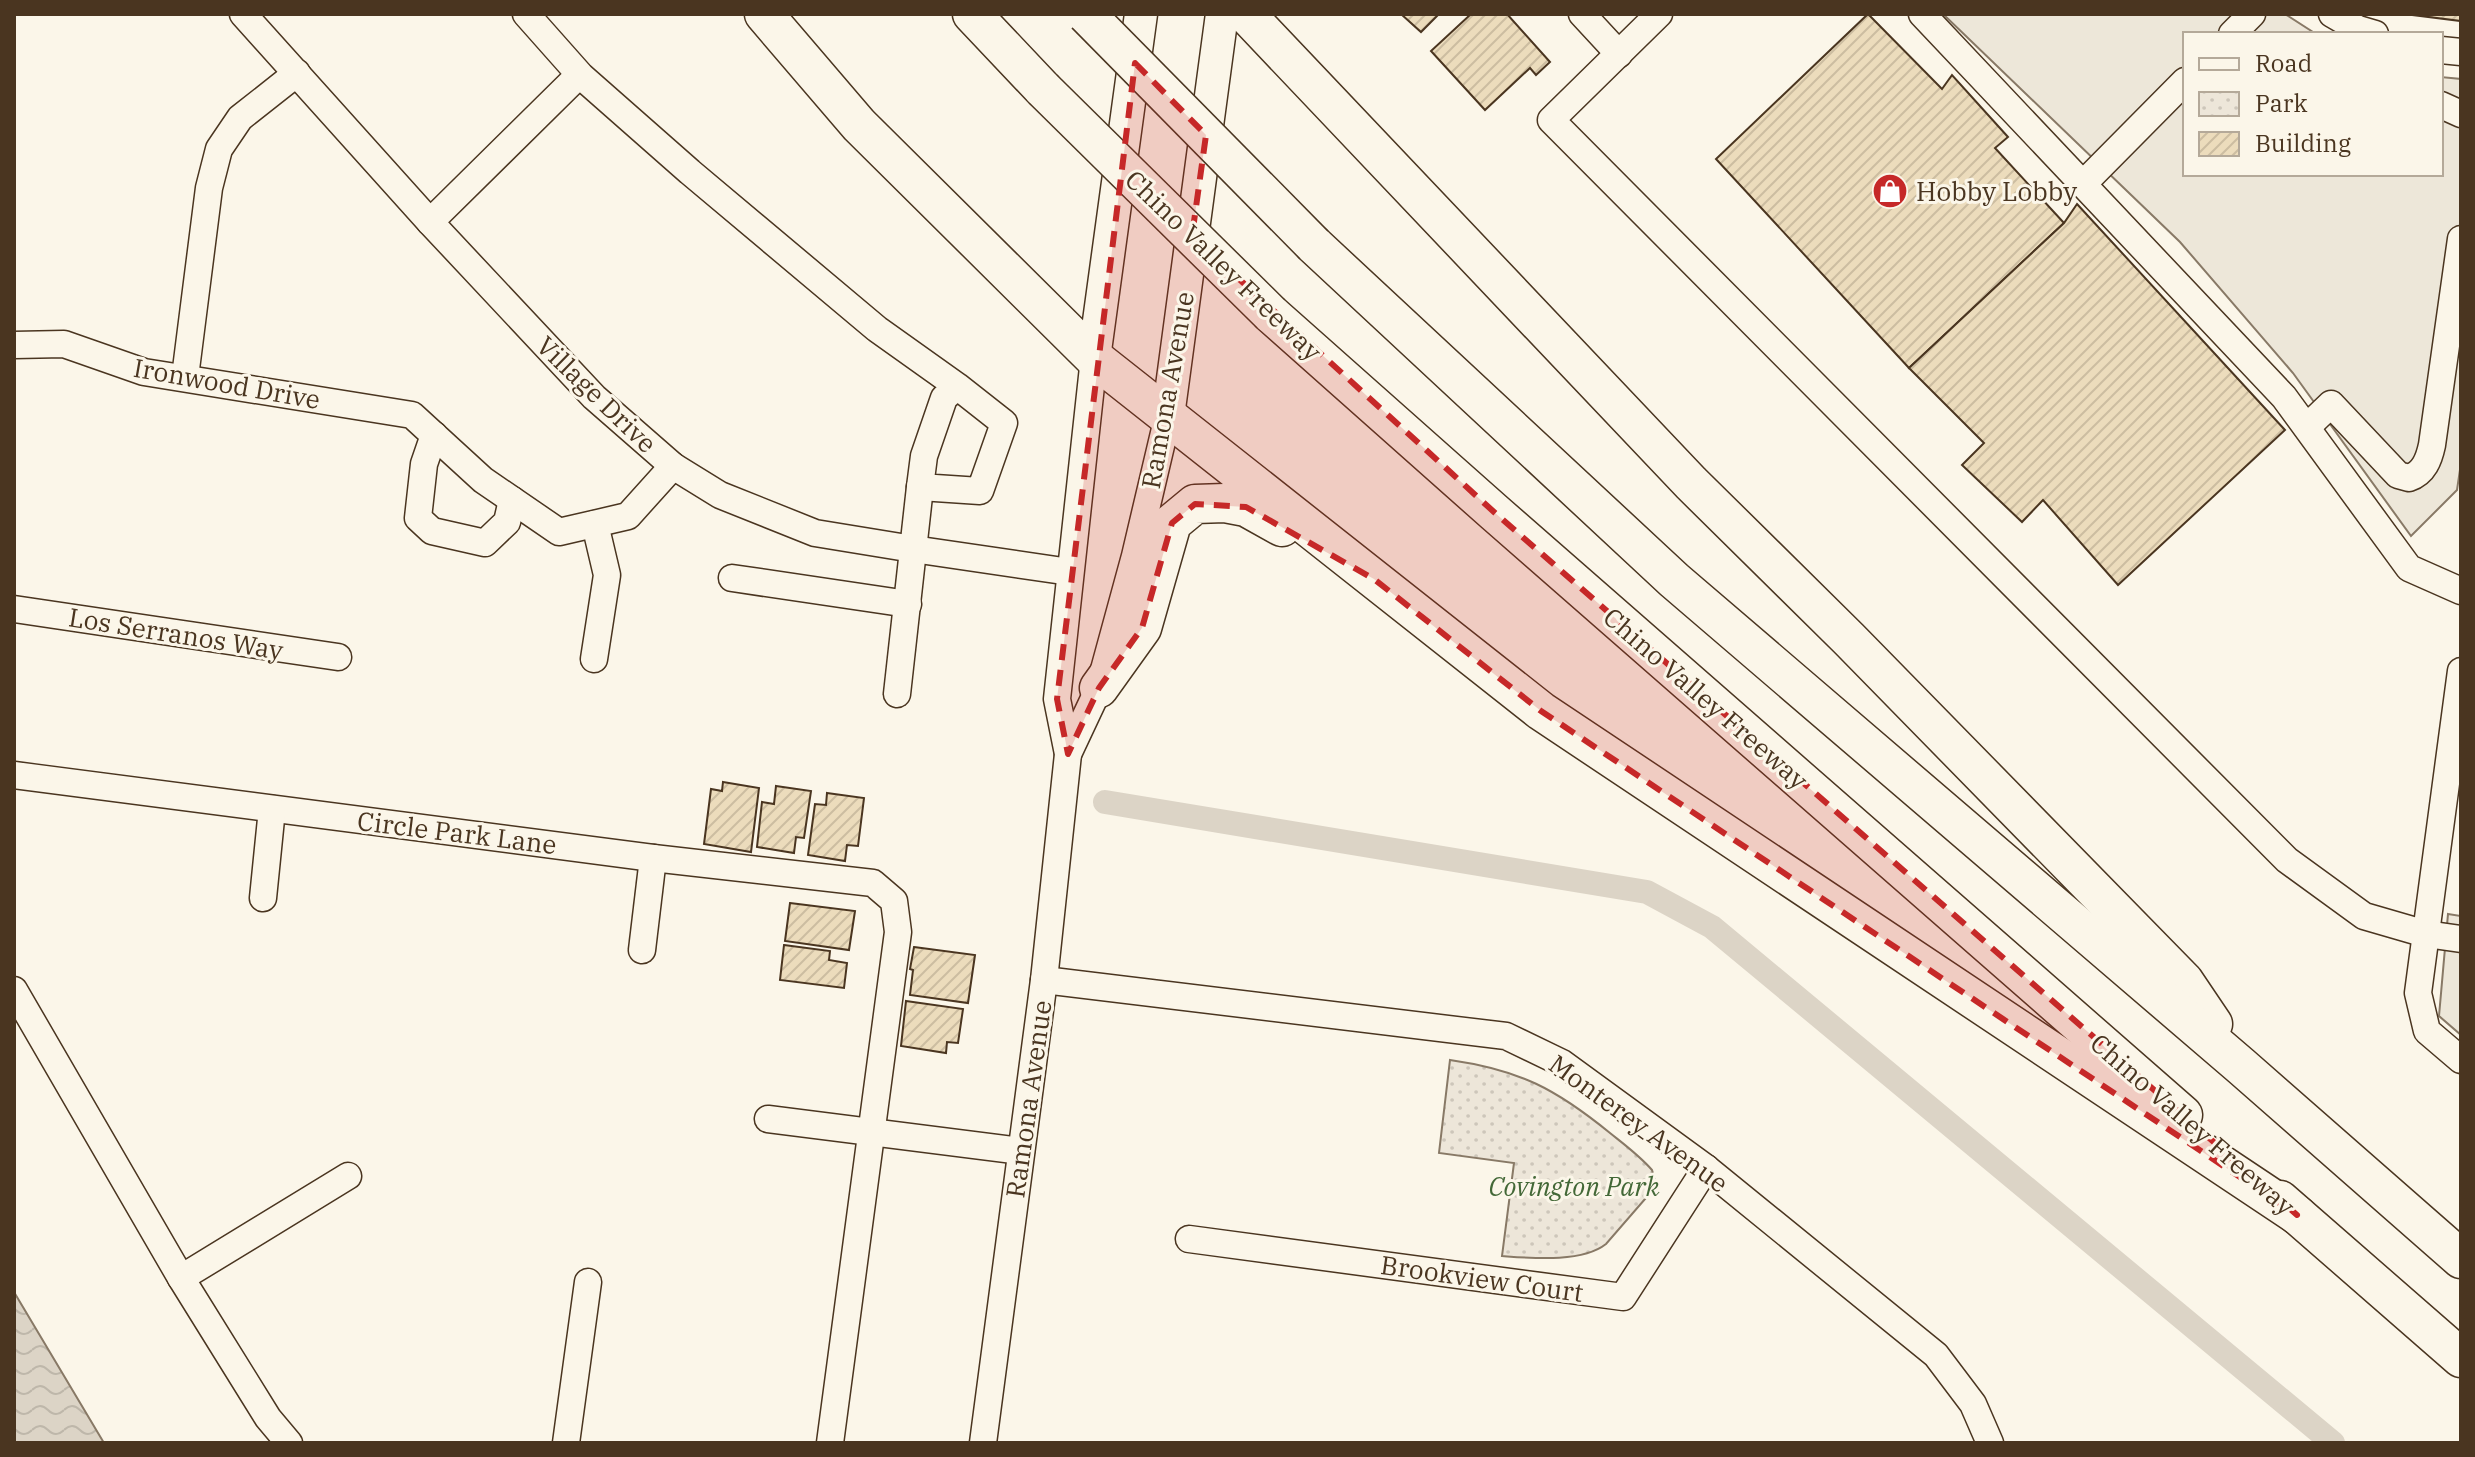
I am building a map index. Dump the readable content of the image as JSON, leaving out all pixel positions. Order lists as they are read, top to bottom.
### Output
{
  "streets": {
    "highway": ["Chino Valley Freeway"],
    "main road": ["Ramona Avenue"],
    "street": [
      "Ironwood Drive",
      "Village Drive",
      "Los Serranos Way",
      "Circle Park Lane",
      "Monterey Avenue",
      "Brookview Court"
    ]
  },
  "crossings": [
    ["Ironwood Drive", "Village Drive"],
    ["Ramona Avenue", "Village Drive"],
    ["Ramona Avenue", "Monterey Avenue"],
    ["Monterey Avenue", "Brookview Court"]
  ],
  "parks": ["Covington Park"],
  "places": {
    "shop": ["Hobby Lobby"]
  },
  "legend": ["Road", "Park", "Building"]
}
